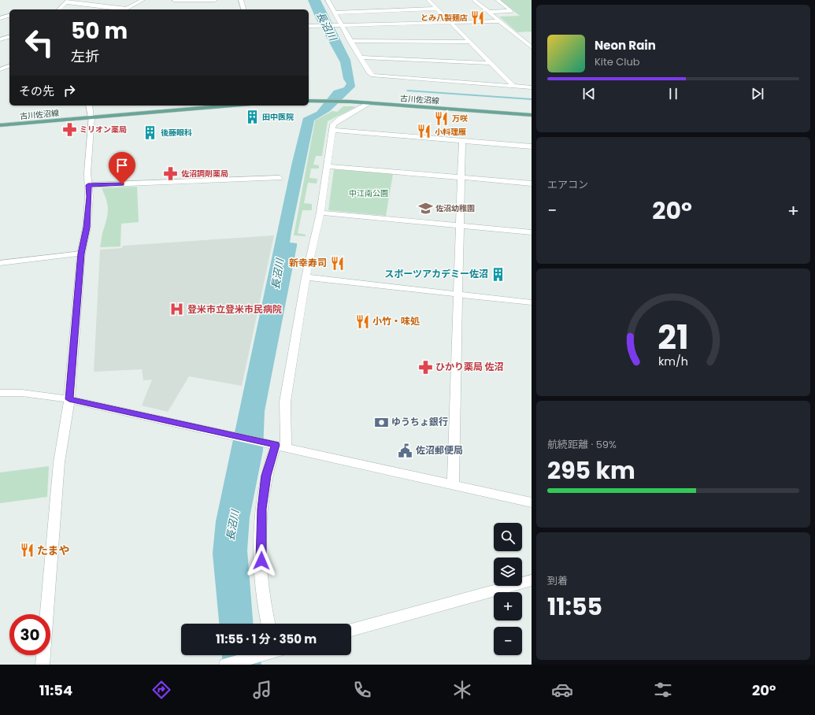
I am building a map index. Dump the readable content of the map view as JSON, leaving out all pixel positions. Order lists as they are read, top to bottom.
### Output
{
  "streets": {
    "main road": ["古川佐沼線"]
  },
  "water": ["長沼川"],
  "parks": ["中江南公園"],
  "places": {
    "restaurant": [
      "とみ八製麺店",
      "万咲",
      "小料理雁",
      "新幸寿司",
      "小竹・味処",
      "たまや"
    ],
    "building": ["田中医院", "後藤眼科", "スポーツアカデミー佐沼"],
    "pharmacy": ["ミリオン薬局", "佐沼調剤薬局", "ひかり薬局 佐沼"],
    "school or university": ["佐沼幼稚園"],
    "hospital": ["登米市立登米市民病院"],
    "bank": ["ゆうちょ銀行"],
    "public building": ["佐沼郵便局"]
  },
  "page": {
    "turn": ["50 m", "左折"],
    "song": ["Neon Rain", "Kite Club"],
    "then": "その先",
    "tile": [
      "エアコン",
      ["航続距離 · 59%", "295 km"],
      ["到着", "11:55"]
    ],
    "heat": ["−", "20°", "+"],
    "map_buttons": ["+", "−"],
    "limit": "30",
    "trip": "11:55 · 1 分 · 350 m",
    "tabs": ["11:54", "20°"],
    "gauge": ["21", "km/h"]
  }
}
